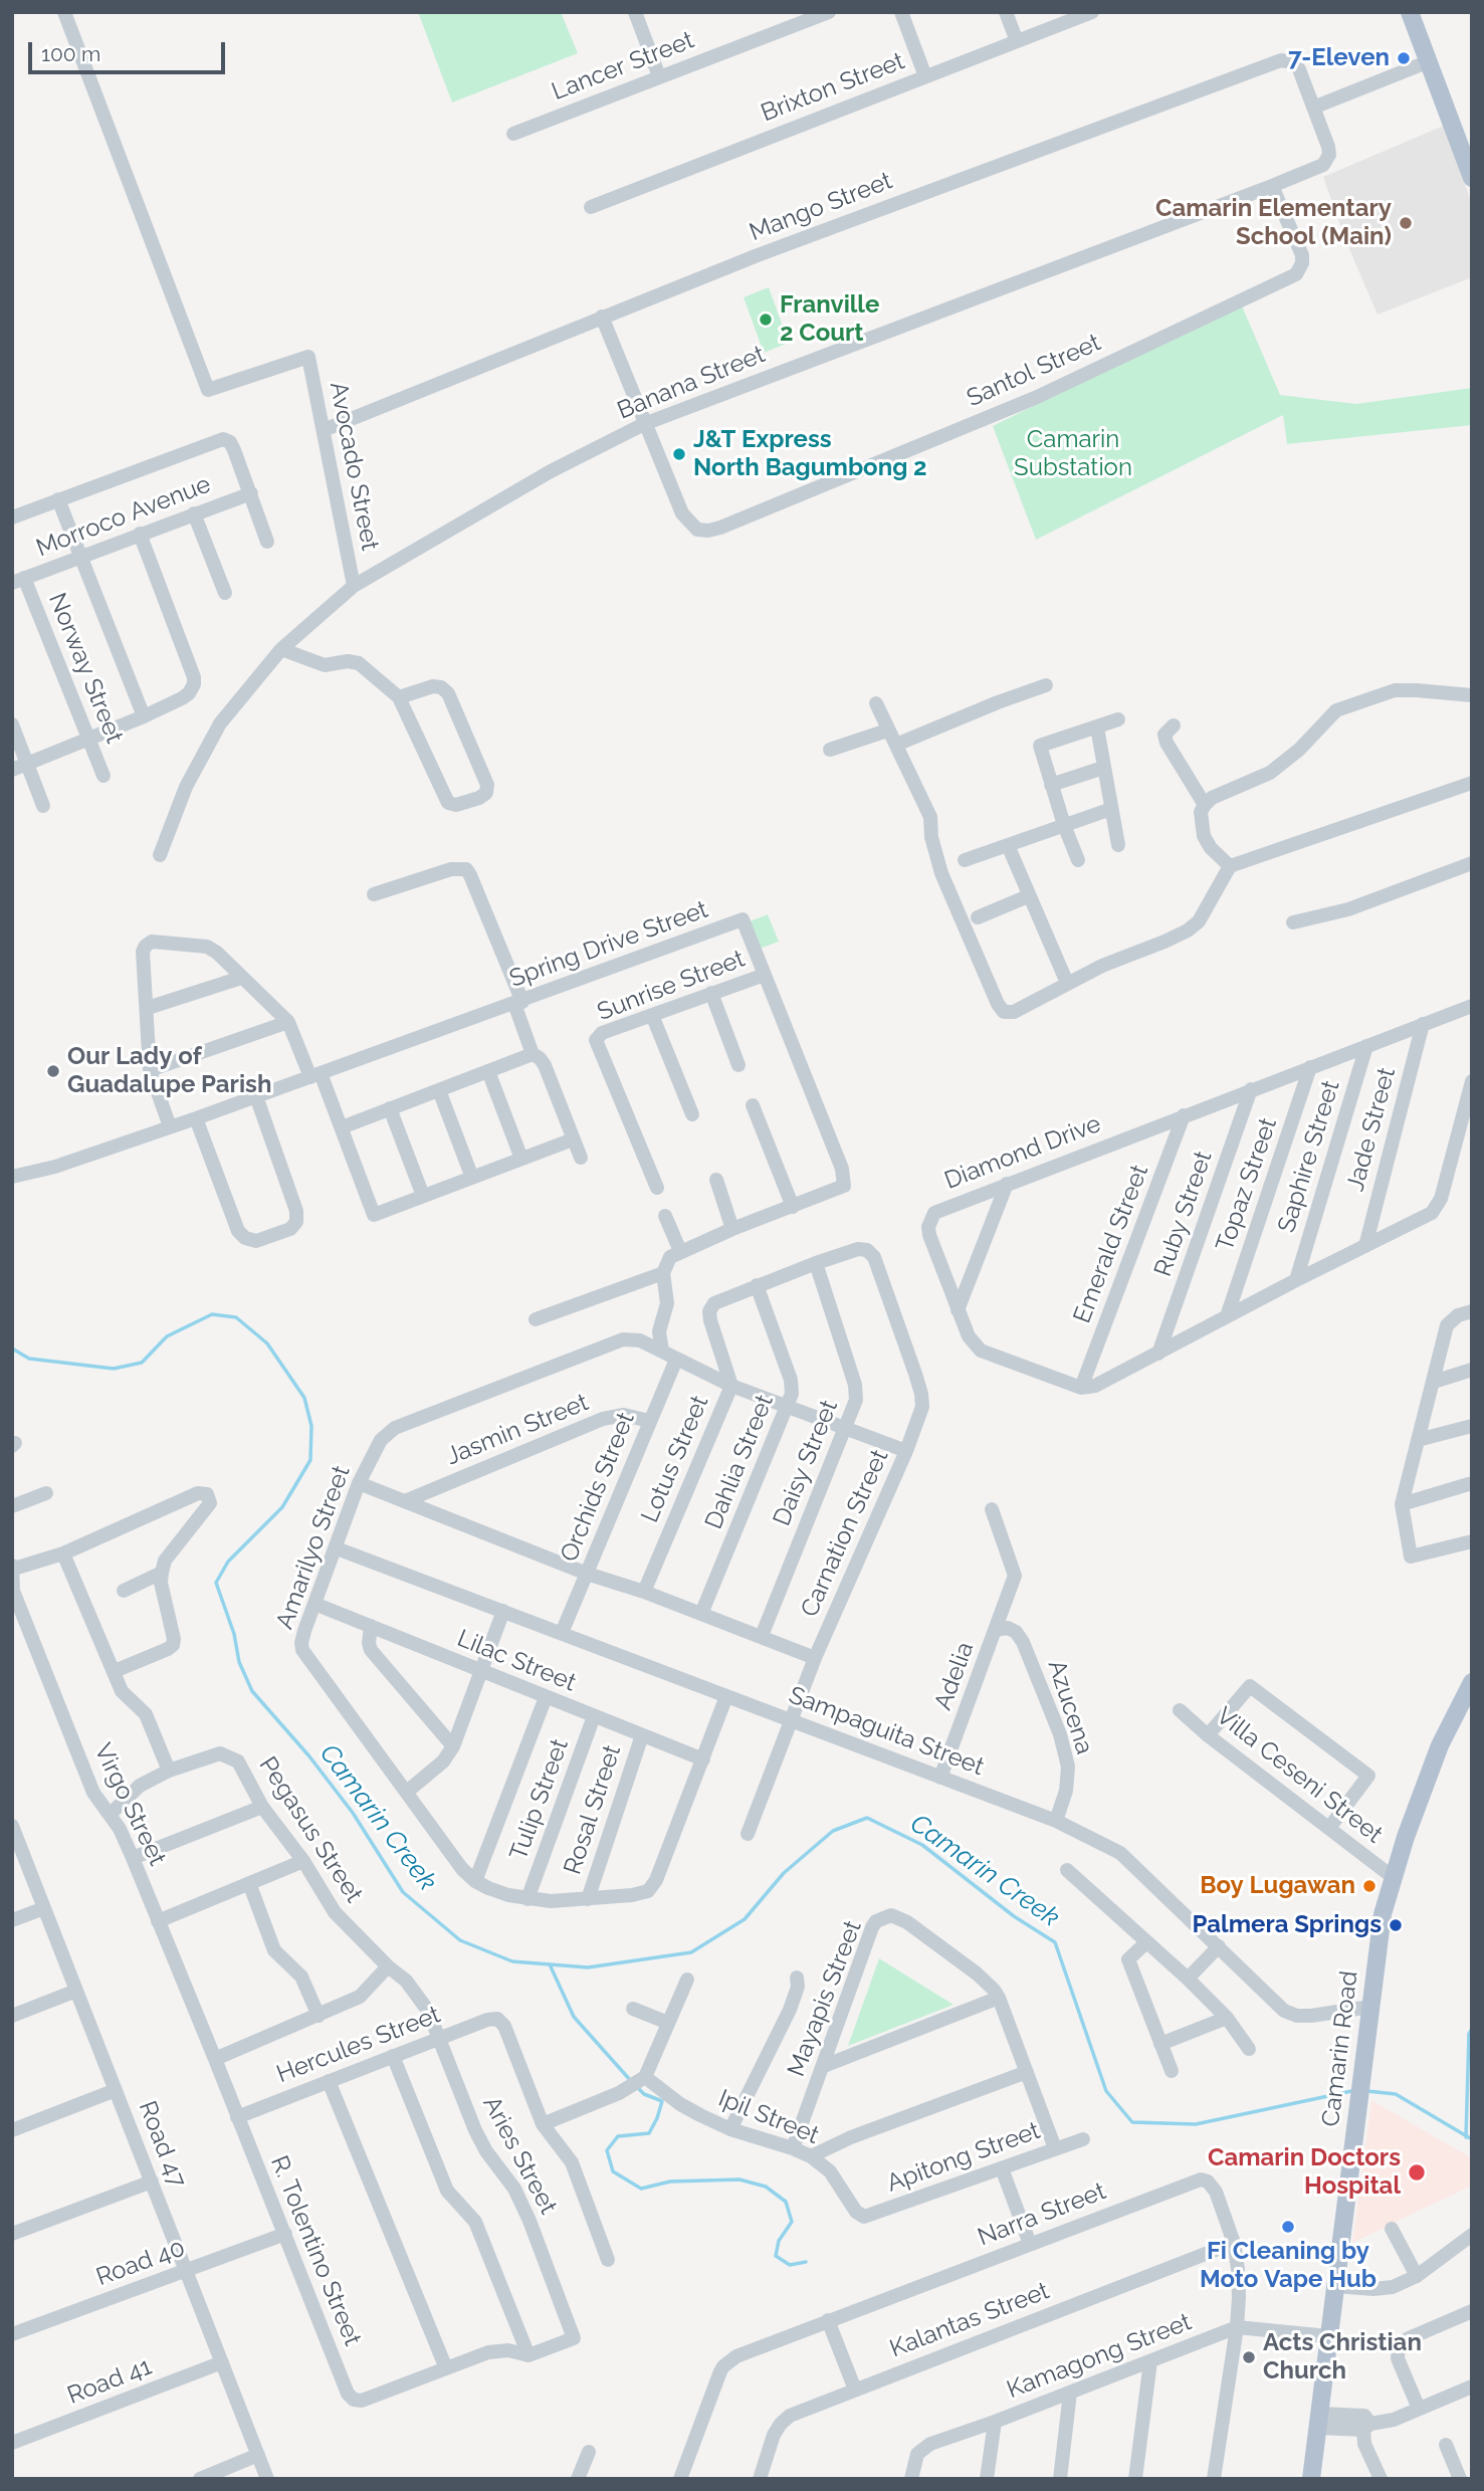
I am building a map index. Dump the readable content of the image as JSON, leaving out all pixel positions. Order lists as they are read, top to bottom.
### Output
{
  "streets": {
    "main road": ["Camarin Road"],
    "street": [
      "Lancer Street",
      "Brixton Street",
      "Mango Street",
      "Santol Street",
      "Banana Street",
      "Avocado Street",
      "Morroco Avenue",
      "Norway Street",
      "Spring Drive Street",
      "Sunrise Street",
      "Jade Street",
      "Diamond Drive",
      "Saphire Street",
      "Topaz Street",
      "Ruby Street",
      "Emerald Street",
      "Jasmin Street",
      "Lotus Street",
      "Dahlia Street",
      "Daisy Street",
      "Orchids Street",
      "Carnation Street",
      "Amarilyo Street",
      "Lilac Street",
      "Adelia",
      "Azucena",
      "Sampaguita Street",
      "Villa Ceseni Street",
      "Tulip Street",
      "Virgo Street",
      "Rosal Street",
      "Pegasus Street",
      "Mayapis Street",
      "Hercules Street",
      "Ipil Street",
      "Road 47",
      "Aries Street",
      "Apitong Street",
      "Narra Street",
      "R. Tolentino Street",
      "Road 40",
      "Kalantas Street",
      "Kamagong Street",
      "Road 41"
    ]
  },
  "crossings": [
    ["Mango Street", "Banana Street"],
    ["Mango Street", "Avocado Street"],
    ["Santol Street", "Banana Street"],
    ["Banana Street", "Avocado Street"],
    ["Morroco Avenue", "Norway Street"],
    ["Spring Drive Street", "Sunrise Street"],
    ["Jade Street", "Diamond Drive"],
    ["Diamond Drive", "Saphire Street"],
    ["Diamond Drive", "Topaz Street"],
    ["Diamond Drive", "Ruby Street"],
    ["Diamond Drive", "Emerald Street"],
    ["Jasmin Street", "Orchids Street"],
    ["Lotus Street", "Dahlia Street"],
    ["Lotus Street", "Amarilyo Street"],
    ["Dahlia Street", "Amarilyo Street"],
    ["Daisy Street", "Carnation Street"],
    ["Daisy Street", "Amarilyo Street"],
    ["Orchids Street", "Amarilyo Street"],
    ["Orchids Street", "Sampaguita Street"],
    ["Carnation Street", "Amarilyo Street"],
    ["Carnation Street", "Sampaguita Street"],
    ["Amarilyo Street", "Lilac Street"],
    ["Amarilyo Street", "Sampaguita Street"],
    ["Amarilyo Street", "Tulip Street"],
    ["Amarilyo Street", "Rosal Street"],
    ["Lilac Street", "Tulip Street"],
    ["Lilac Street", "Rosal Street"],
    ["Adelia", "Azucena"],
    ["Adelia", "Sampaguita Street"],
    ["Azucena", "Sampaguita Street"],
    ["Sampaguita Street", "Camarin Road"],
    ["Villa Ceseni Street", "Camarin Road"],
    ["Virgo Street", "Hercules Street"],
    ["Virgo Street", "R. Tolentino Street"],
    ["Pegasus Street", "Aries Street"],
    ["Mayapis Street", "Ipil Street"],
    ["Mayapis Street", "Apitong Street"],
    ["Hercules Street", "Aries Street"],
    ["Hercules Street", "R. Tolentino Street"],
    ["Camarin Road", "Kamagong Street"],
    ["Ipil Street", "Apitong Street"],
    ["Road 47", "Road 40"],
    ["Road 47", "Road 41"],
    ["Narra Street", "Kalantas Street"],
    ["Narra Street", "Kamagong Street"],
    ["R. Tolentino Street", "Road 40"]
  ],
  "water": ["Camarin Creek"],
  "parks": ["Camarin Substation"],
  "places": [
    "7-Eleven",
    "Camarin Elementary School (Main)",
    "Franville 2 Court",
    "J&T Express North Bagumbong 2",
    "Our Lady of Guadalupe Parish",
    "Boy Lugawan",
    "Palmera Springs",
    "Camarin Doctors Hospital",
    "Fi Cleaning by Moto Vape Hub",
    "Acts Christian Church"
  ],
  "scale_bar": "100 m"
}
